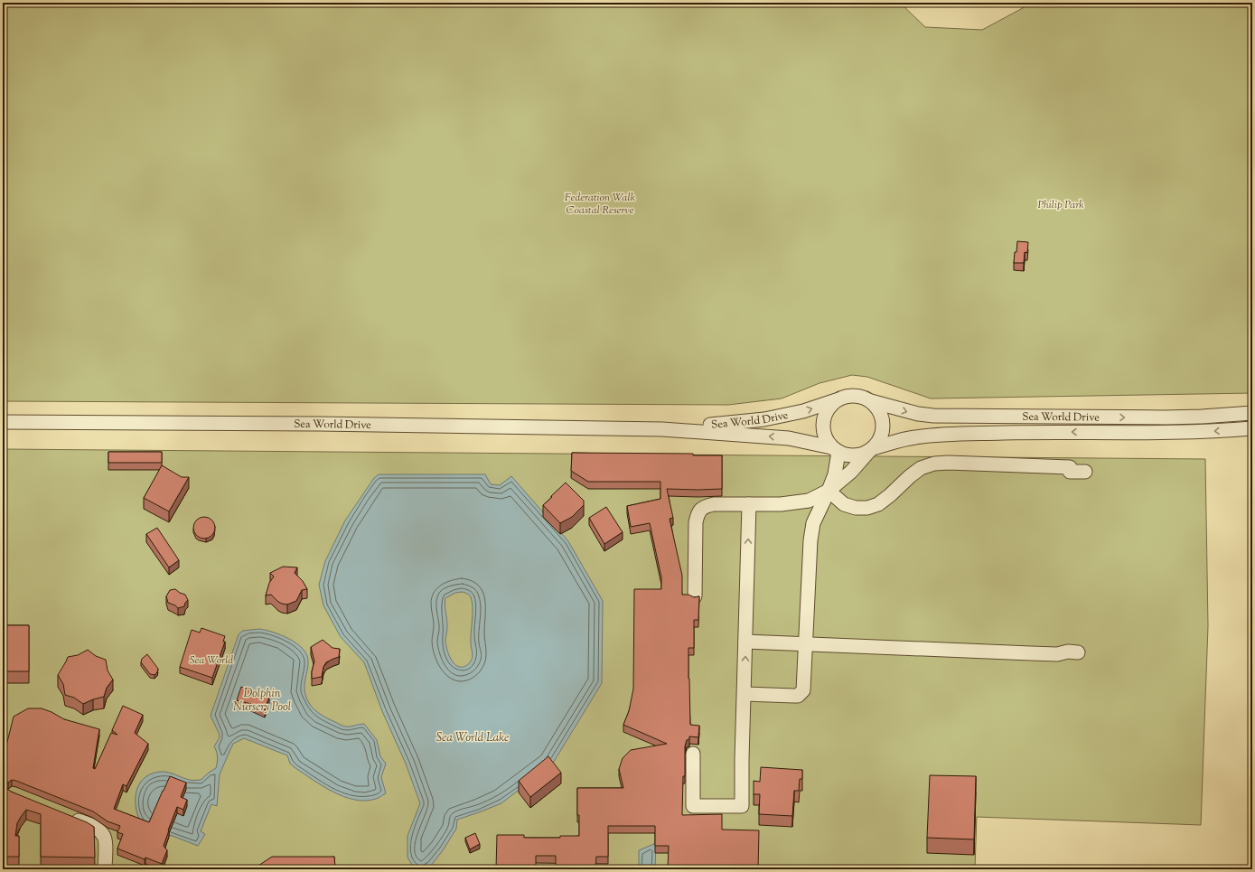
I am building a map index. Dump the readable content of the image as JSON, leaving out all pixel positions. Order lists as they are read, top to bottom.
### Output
{
  "streets": {
    "street": ["Sea World Drive"]
  },
  "water": ["Dolphin Nursery Pool", "Sea World Lake"],
  "parks": ["Federation Walk Coastal Reserve", "Philip Park", "Sea World"]
}
